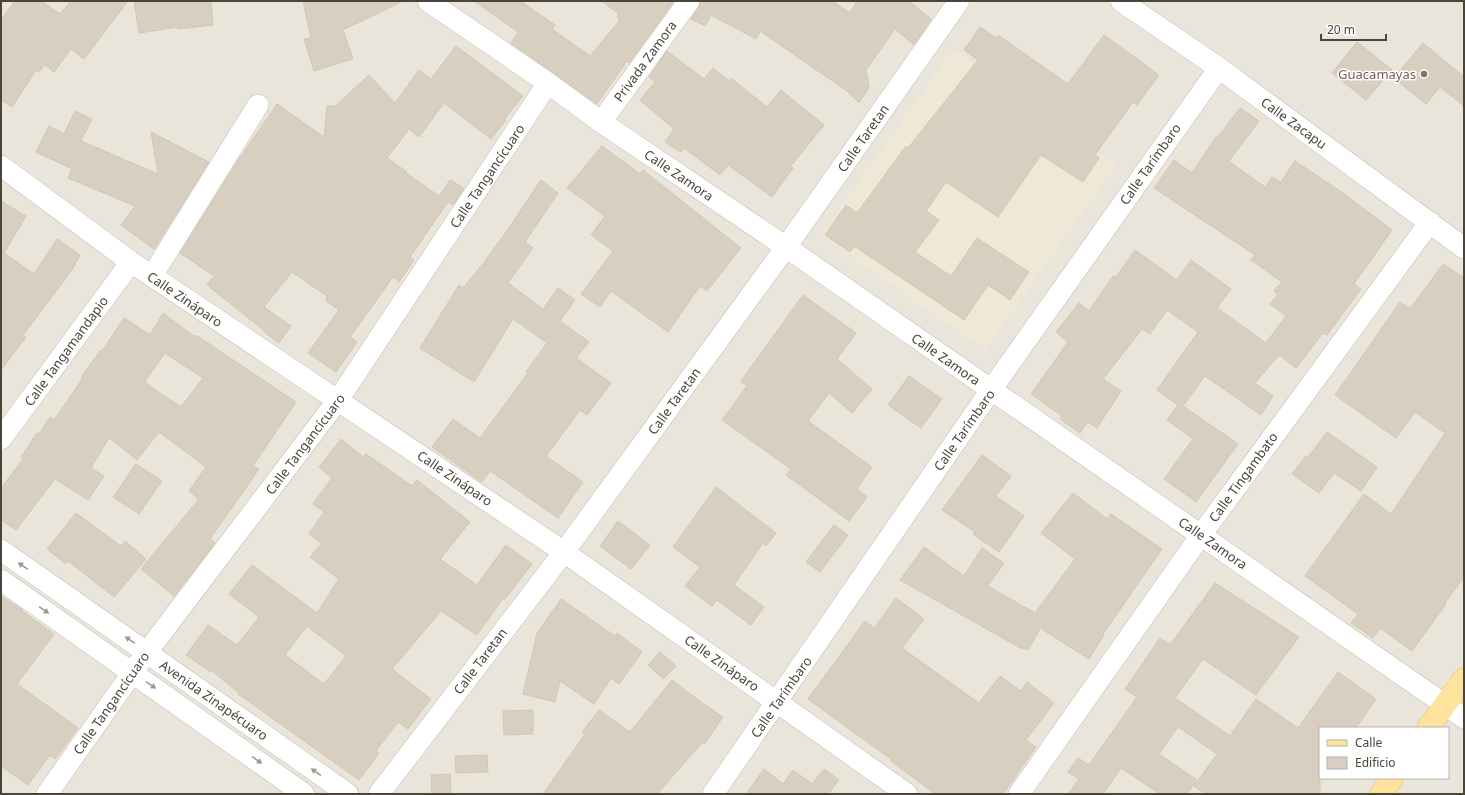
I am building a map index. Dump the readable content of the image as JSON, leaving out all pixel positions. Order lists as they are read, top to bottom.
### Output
{
  "streets": {
    "street": [
      "Privada Zamora",
      "Calle Zacapu",
      "Calle Taretan",
      "Calle Tarímbaro",
      "Calle Zamora",
      "Calle Tangancícuaro",
      "Calle Zináparo",
      "Calle Tangamandapio",
      "Calle Tingambato",
      "Avenida Zinapécuaro"
    ]
  },
  "crossings": [
    ["Privada Zamora", "Calle Zamora"],
    ["Calle Zacapu", "Calle Tarímbaro"],
    ["Calle Zacapu", "Calle Tingambato"],
    ["Calle Taretan", "Calle Zamora"],
    ["Calle Taretan", "Calle Zináparo"],
    ["Calle Tarímbaro", "Calle Zamora"],
    ["Calle Tarímbaro", "Calle Zináparo"],
    ["Calle Zamora", "Calle Tangancícuaro"],
    ["Calle Zamora", "Calle Tingambato"],
    ["Calle Tangancícuaro", "Calle Zináparo"],
    ["Calle Tangancícuaro", "Avenida Zinapécuaro"],
    ["Calle Zináparo", "Calle Tangamandapio"]
  ],
  "places": ["Guacamayas"],
  "legend": ["Calle", "Edificio"],
  "scale_bar": "20 m"
}
